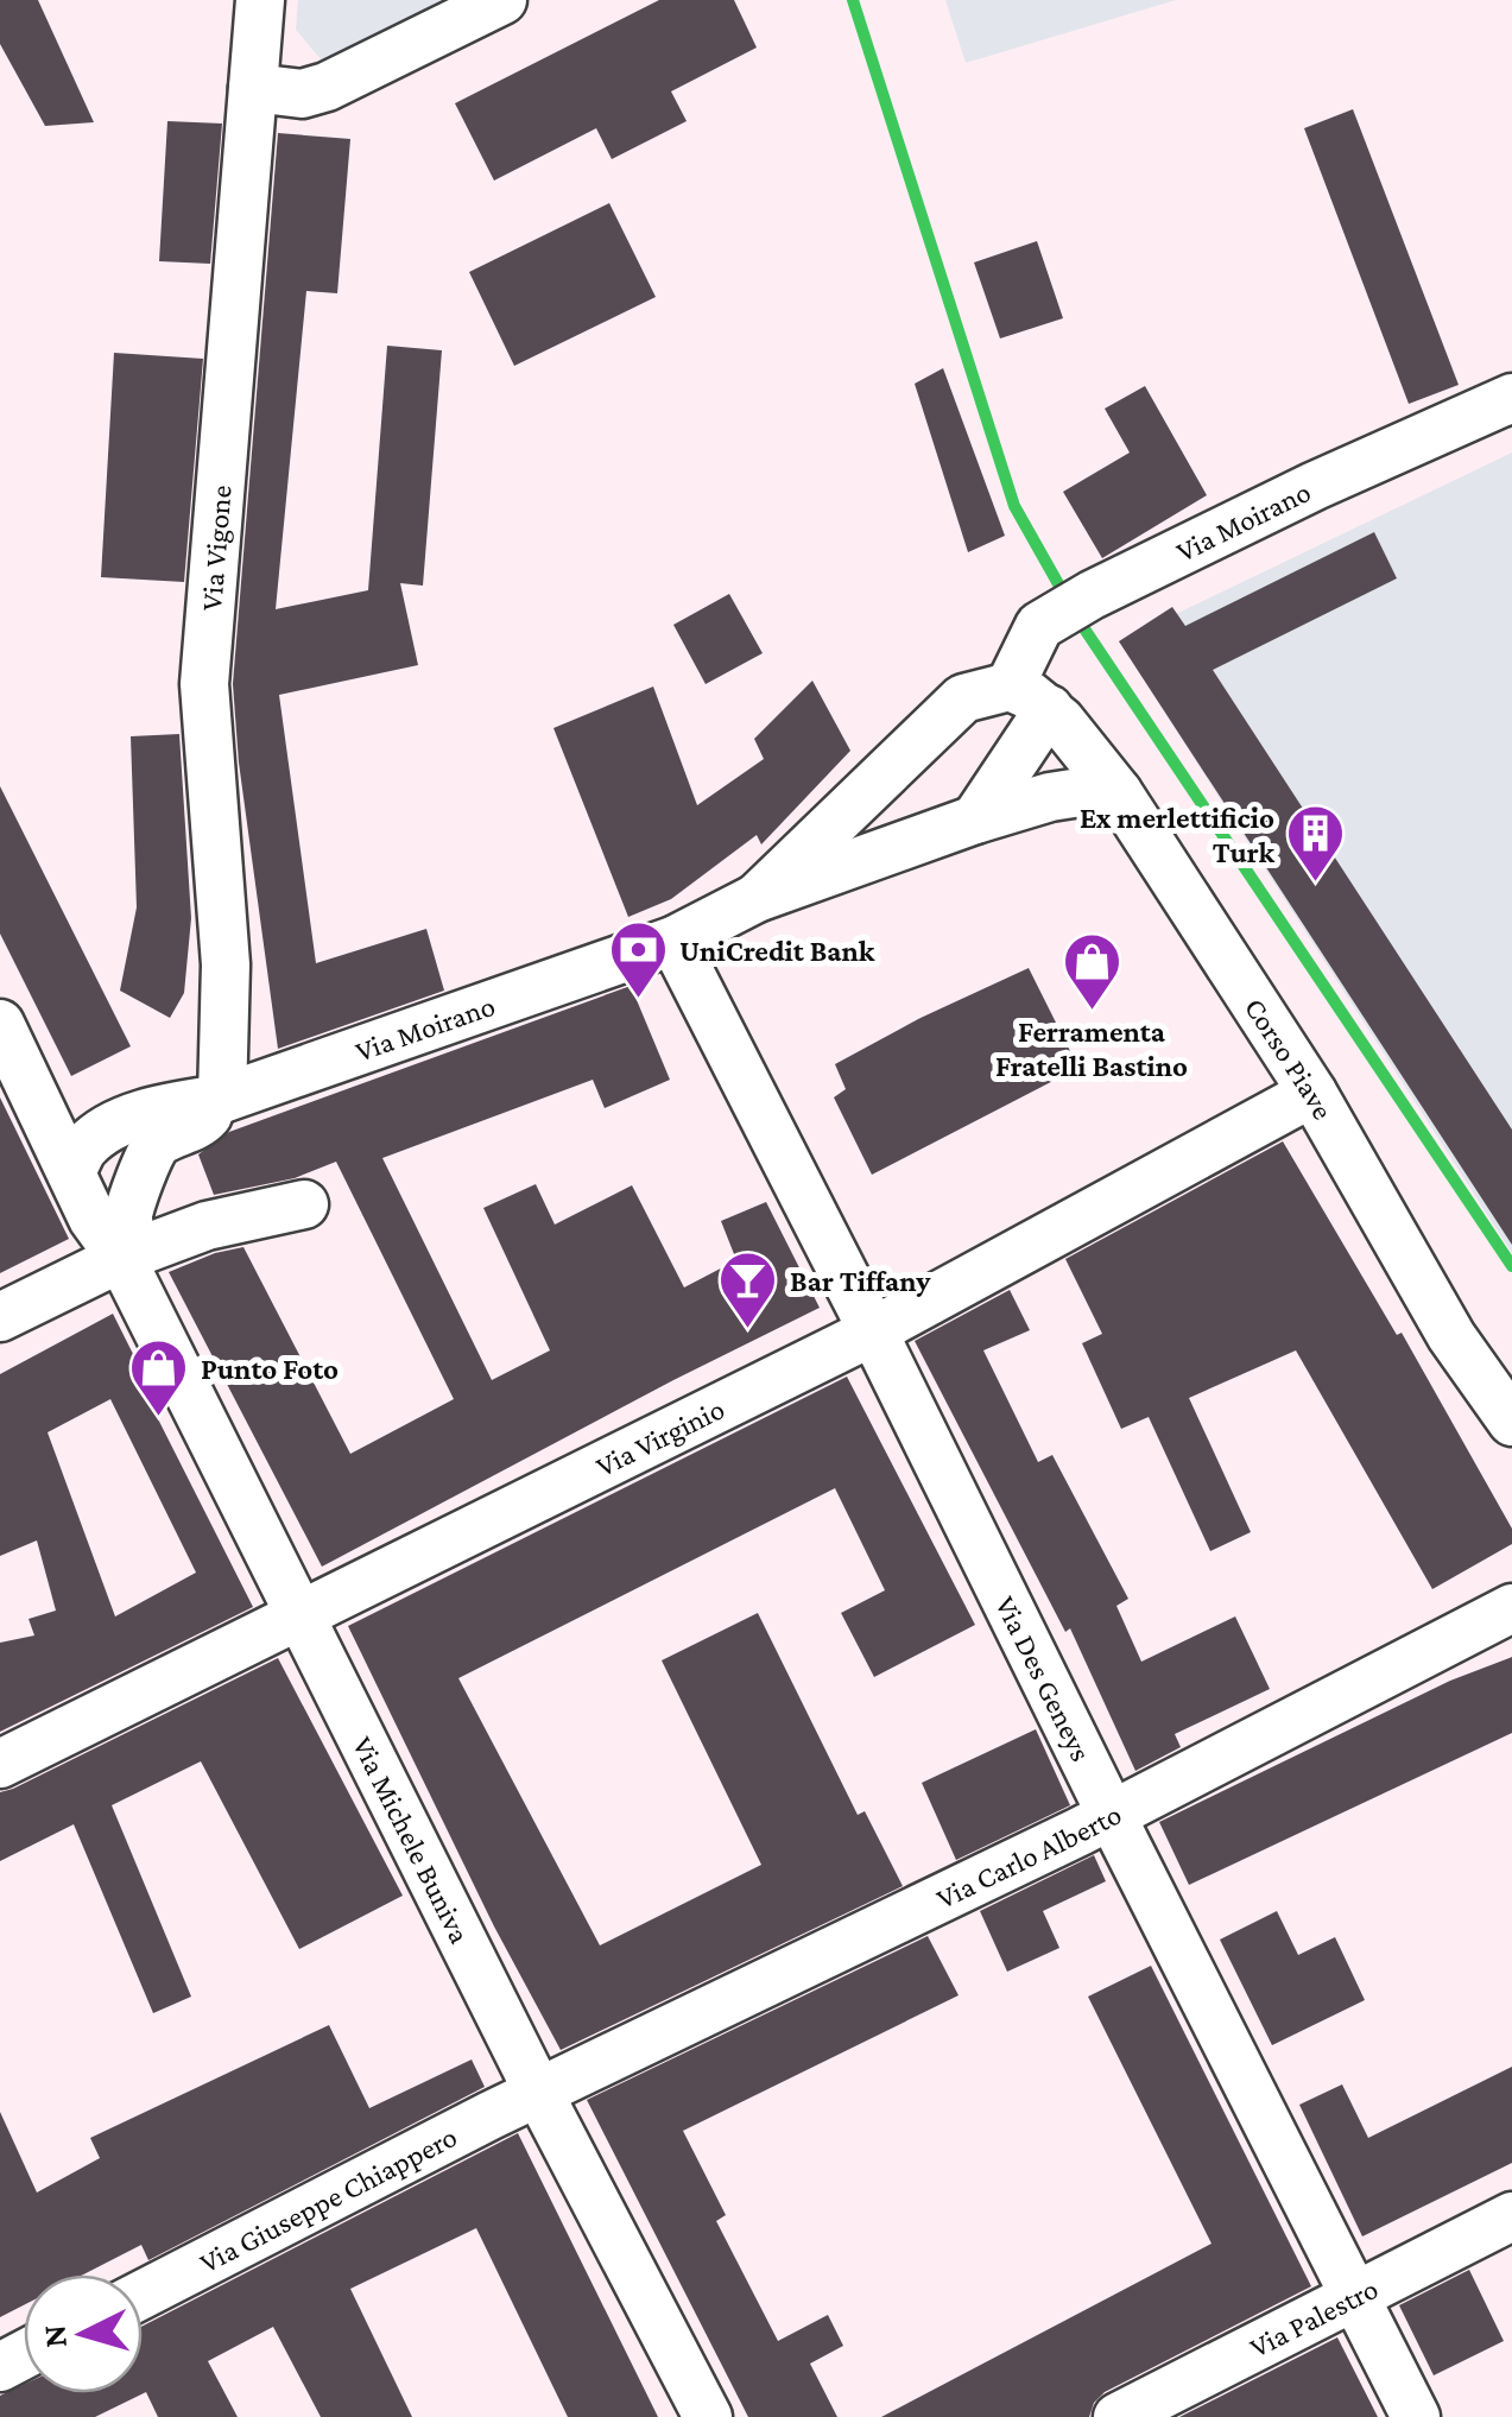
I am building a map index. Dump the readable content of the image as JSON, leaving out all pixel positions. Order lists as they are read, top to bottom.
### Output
{
  "streets": {
    "street": [
      "Via Moirano",
      "Via Vigone",
      "Corso Piave",
      "Via Virginio",
      "Via Des Geneys",
      "Via Michele Buniva",
      "Via Carlo Alberto",
      "Via Giuseppe Chiappero",
      "Via Palestro"
    ]
  },
  "crossings": [
    ["Via Moirano", "Via Vigone"],
    ["Via Moirano", "Corso Piave"],
    ["Via Moirano", "Via Des Geneys"],
    ["Via Moirano", "Via Michele Buniva"],
    ["Corso Piave", "Via Virginio"],
    ["Via Virginio", "Via Des Geneys"],
    ["Via Virginio", "Via Michele Buniva"],
    ["Via Des Geneys", "Via Carlo Alberto"],
    ["Via Des Geneys", "Via Palestro"],
    ["Via Michele Buniva", "Via Carlo Alberto"],
    ["Via Michele Buniva", "Via Giuseppe Chiappero"],
    ["Via Carlo Alberto", "Via Giuseppe Chiappero"]
  ],
  "places": {
    "building": ["Ex merlettificio Turk"],
    "bank": ["UniCredit Bank"],
    "shop": ["Ferramenta Fratelli Bastino", "Punto Foto"],
    "bar": ["Bar Tiffany"]
  },
  "north": "left"
}
